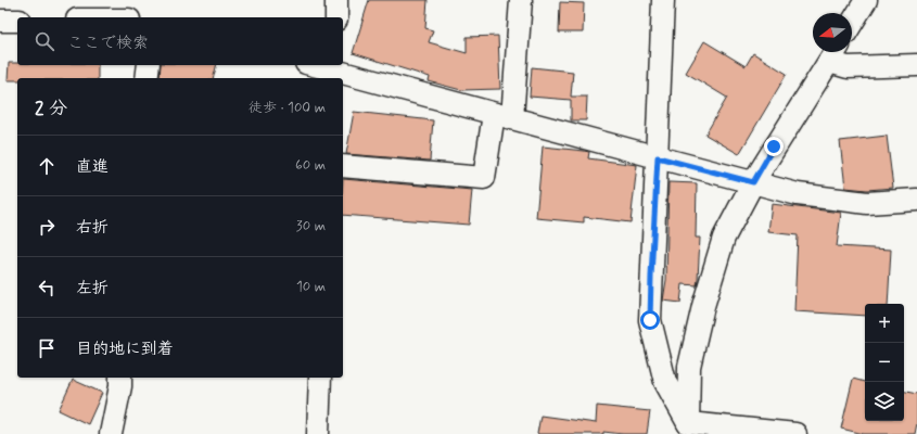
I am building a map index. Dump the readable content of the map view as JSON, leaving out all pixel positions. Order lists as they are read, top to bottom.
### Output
{
  "north": "left",
  "page": {
    "search": "ここで検索",
    "heading": ["2 分", "徒歩 · 100 m"],
    "list": [
      ["直進", "60 m"],
      ["右折", "30 m"],
      ["左折", "10 m"],
      "目的地に到着"
    ],
    "map_buttons": ["+", "−"]
  }
}
